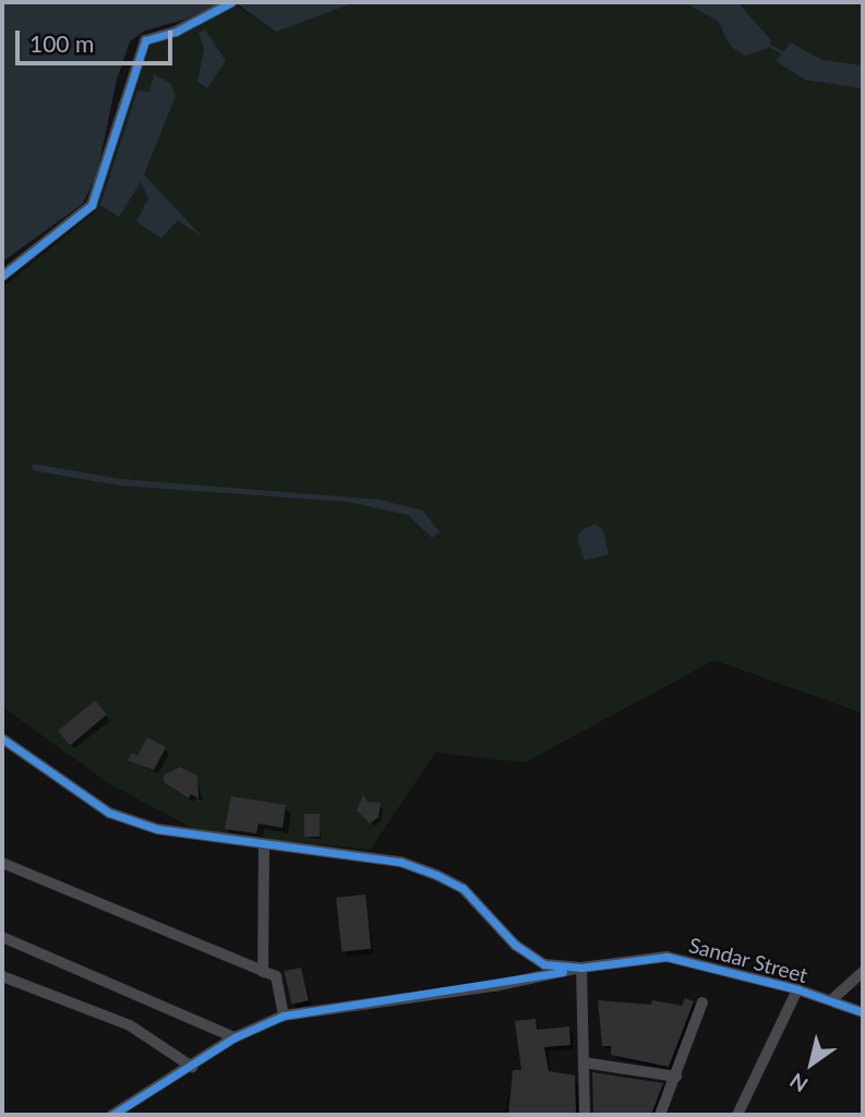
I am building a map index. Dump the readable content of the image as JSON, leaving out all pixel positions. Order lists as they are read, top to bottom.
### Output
{
  "streets": {
    "street": ["Sandar Street"]
  },
  "scale_bar": "100 m",
  "north": "bottom left"
}
